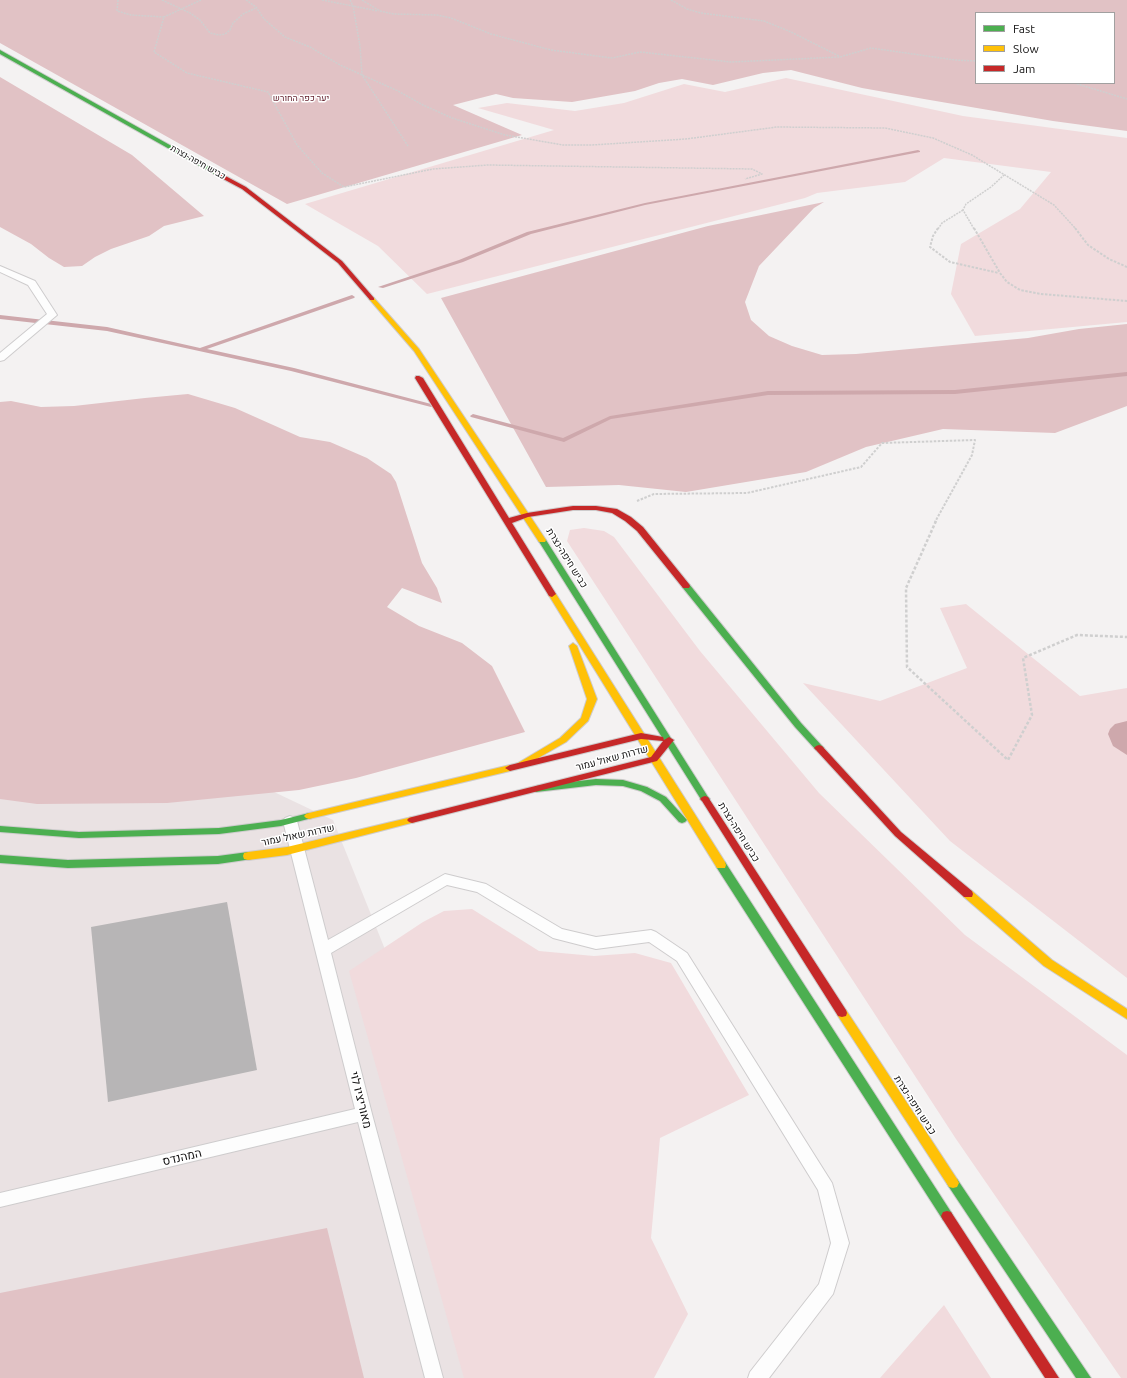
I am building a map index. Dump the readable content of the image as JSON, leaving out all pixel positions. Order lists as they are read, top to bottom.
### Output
{
  "streets": {
    "main road": ["כביש חיפה-נצרת", "שדרות שאול עמור"],
    "lane": ["מאוריציו לוי", "המהנדס"]
  },
  "crossings": [
    ["כביש חיפה-נצרת", "שדרות שאול עמור"],
    ["שדרות שאול עמור", "מאוריציו לוי"],
    ["מאוריציו לוי", "המהנדס"]
  ],
  "parks": ["יער כפר החורש"],
  "legend": ["Fast", "Slow", "Jam"]
}
